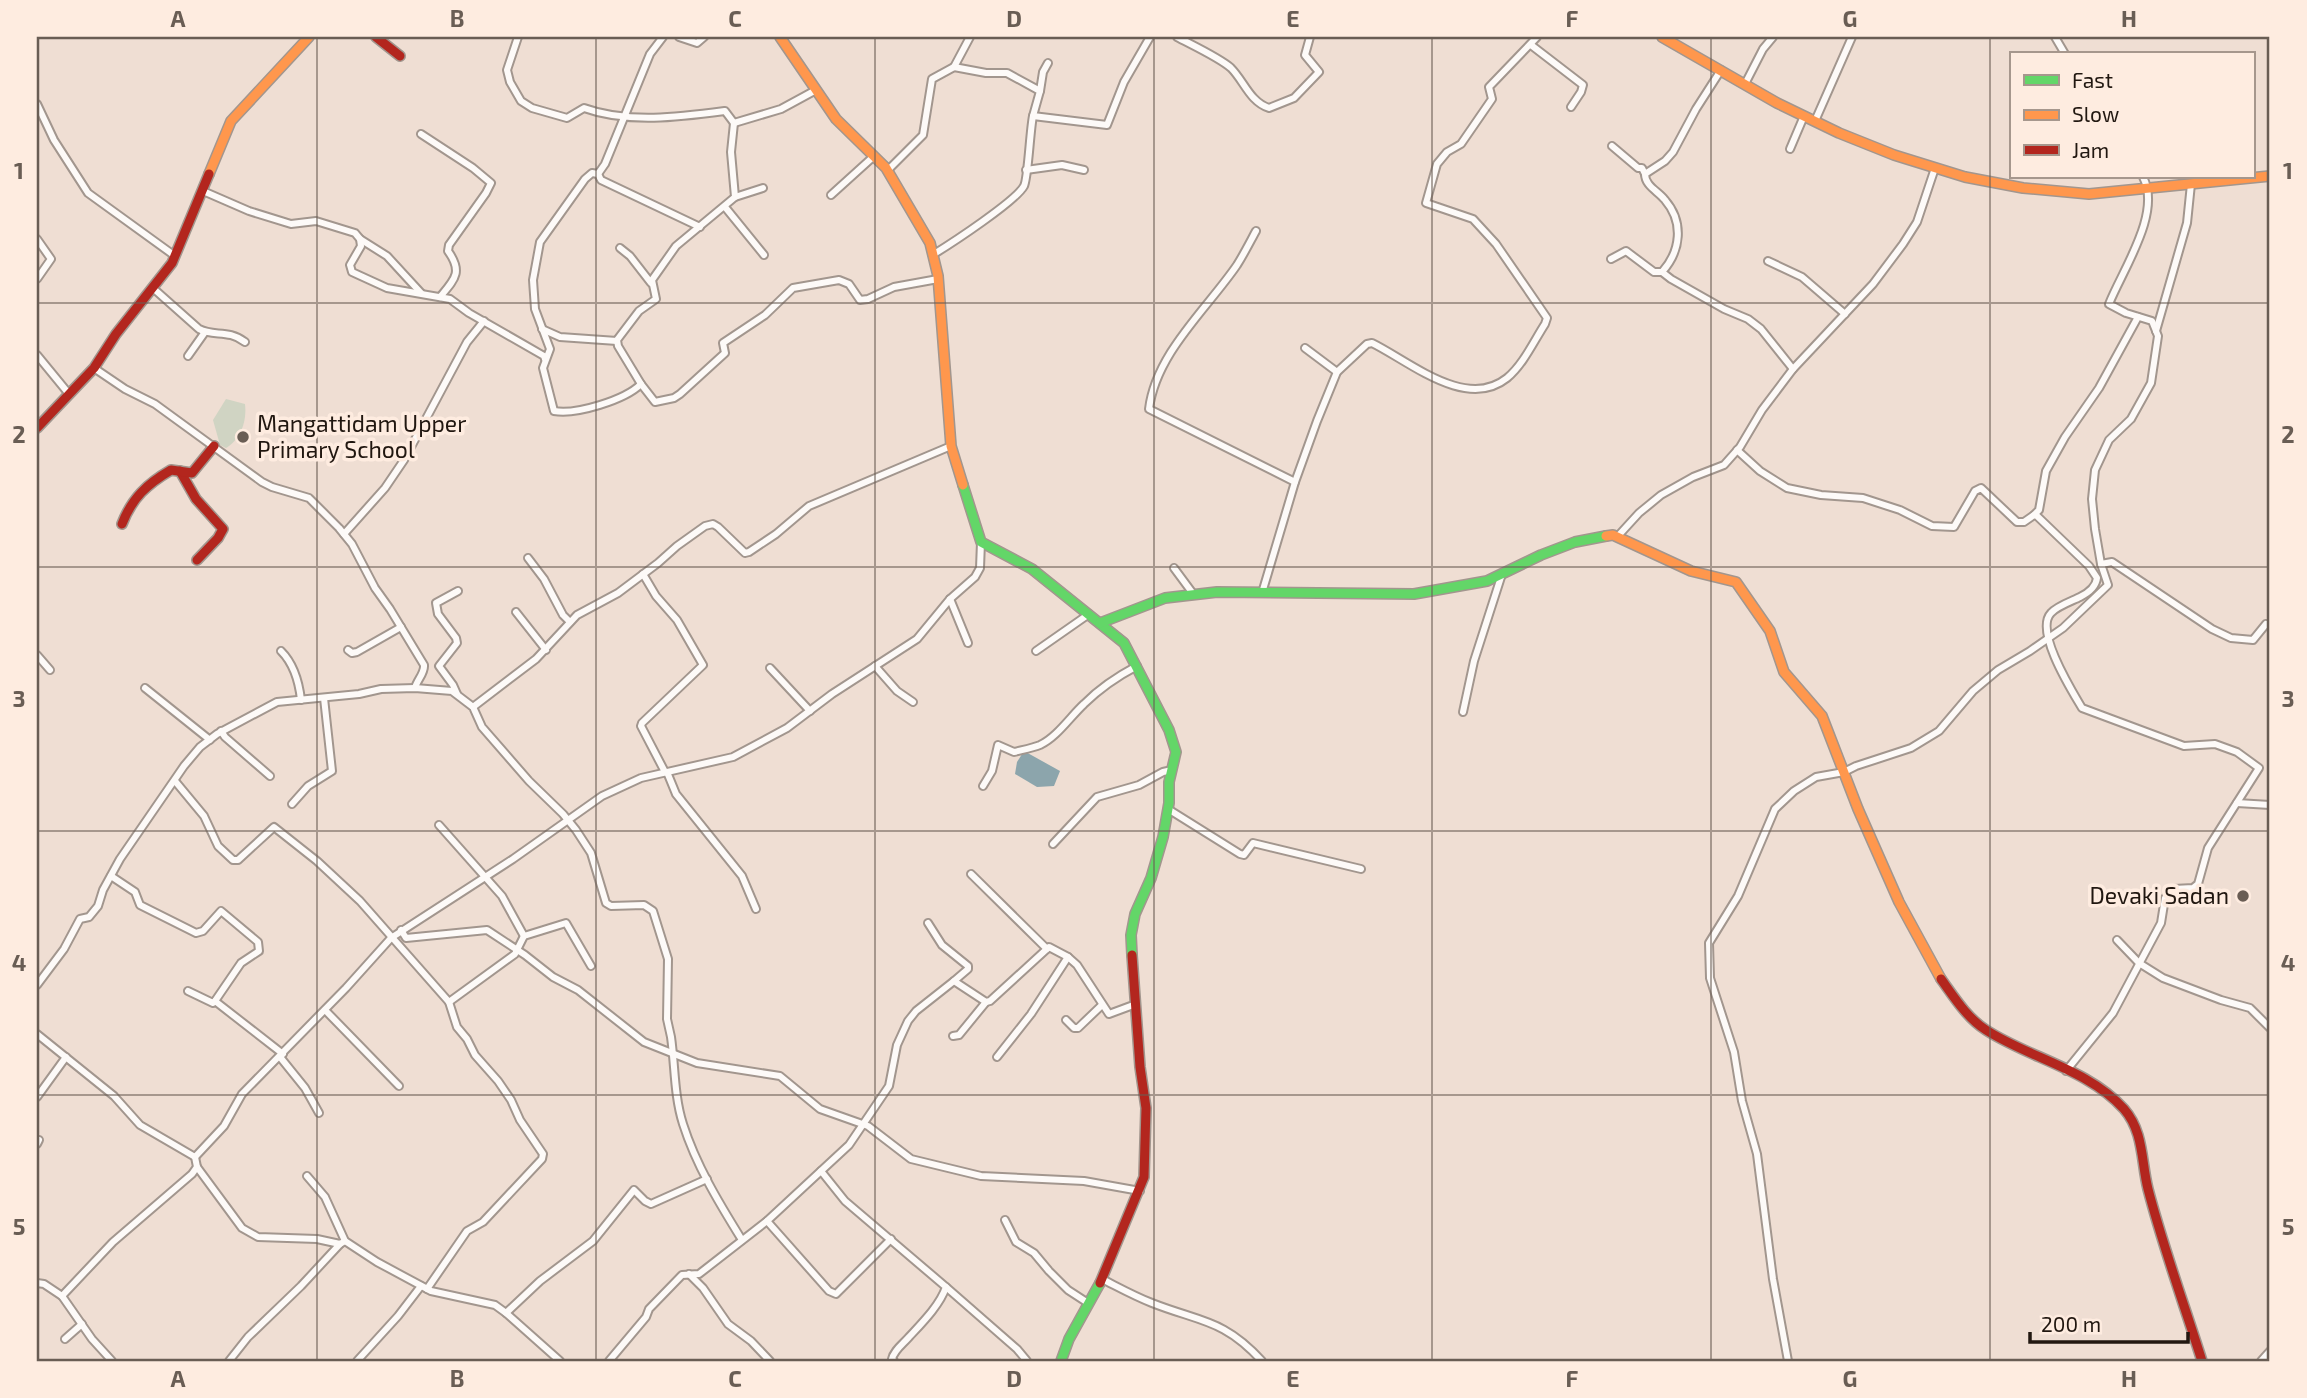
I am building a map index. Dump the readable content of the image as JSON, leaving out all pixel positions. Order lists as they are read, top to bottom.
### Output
{
  "places": ["Mangattidam Upper Primary School", "Devaki Sadan"],
  "legend": ["Fast", "Slow", "Jam"],
  "scale_bar": "200 m",
  "grid": {
    "columns": [
      "A",
      "B",
      "C",
      "D",
      "E",
      "F",
      "G",
      "H"
    ],
    "rows": [
      "1",
      "2",
      "3",
      "4",
      "5"
    ]
  }
}
